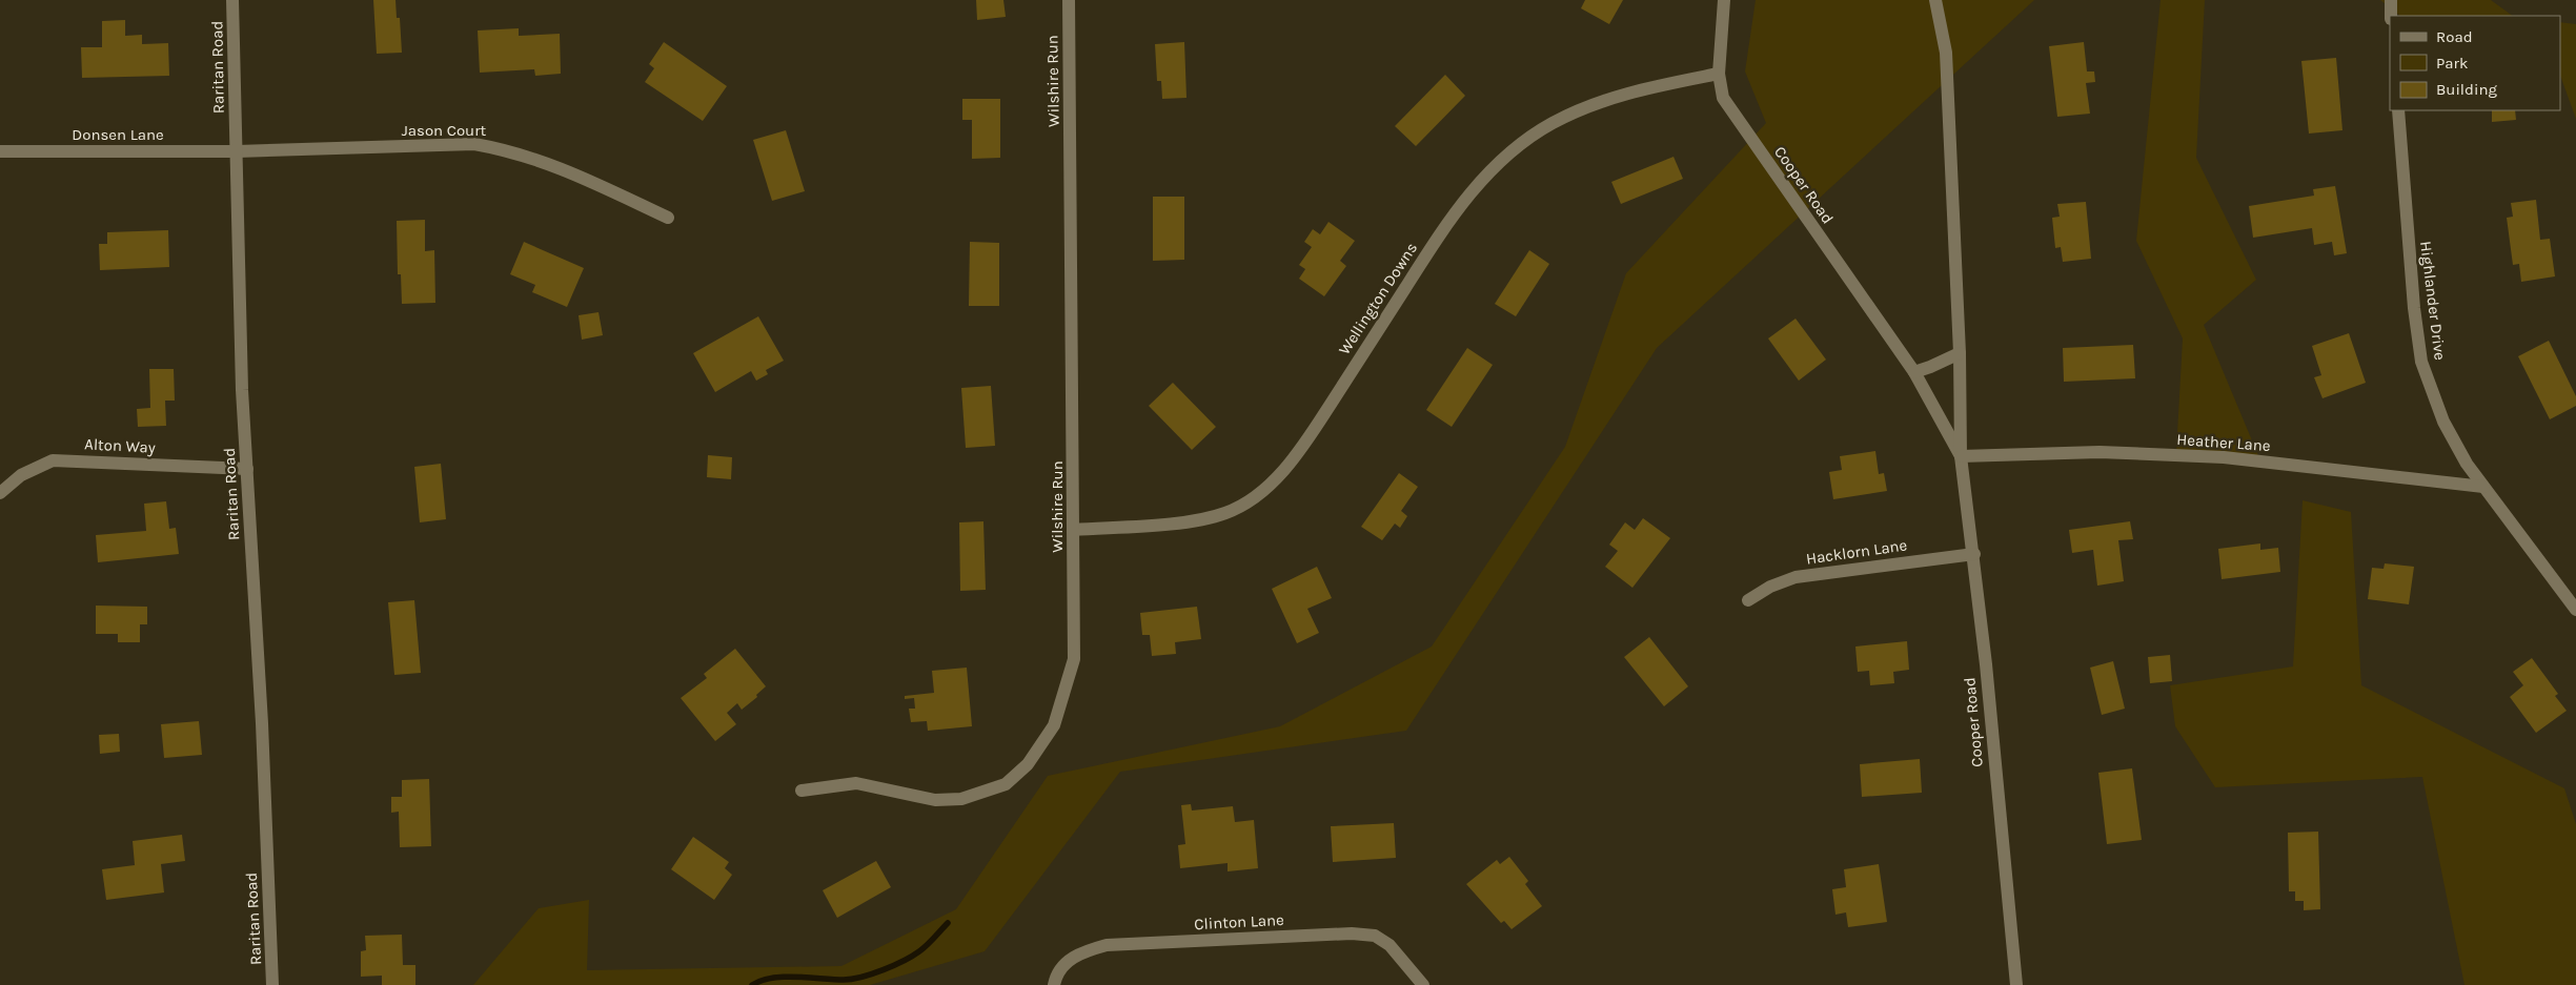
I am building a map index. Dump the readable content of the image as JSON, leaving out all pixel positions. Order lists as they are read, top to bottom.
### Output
{
  "streets": {
    "street": [
      "Raritan Road",
      "Wilshire Run",
      "Jason Court",
      "Donsen Lane",
      "Cooper Road",
      "Wellington Downs",
      "Highlander Drive",
      "Heather Lane",
      "Alton Way",
      "Hacklorn Lane",
      "Clinton Lane"
    ]
  },
  "crossings": [
    ["Raritan Road", "Jason Court"],
    ["Raritan Road", "Donsen Lane"],
    ["Raritan Road", "Alton Way"],
    ["Wilshire Run", "Wellington Downs"],
    ["Jason Court", "Donsen Lane"],
    ["Cooper Road", "Wellington Downs"],
    ["Cooper Road", "Heather Lane"],
    ["Cooper Road", "Hacklorn Lane"],
    ["Highlander Drive", "Heather Lane"]
  ],
  "legend": ["Road", "Park", "Building"]
}
